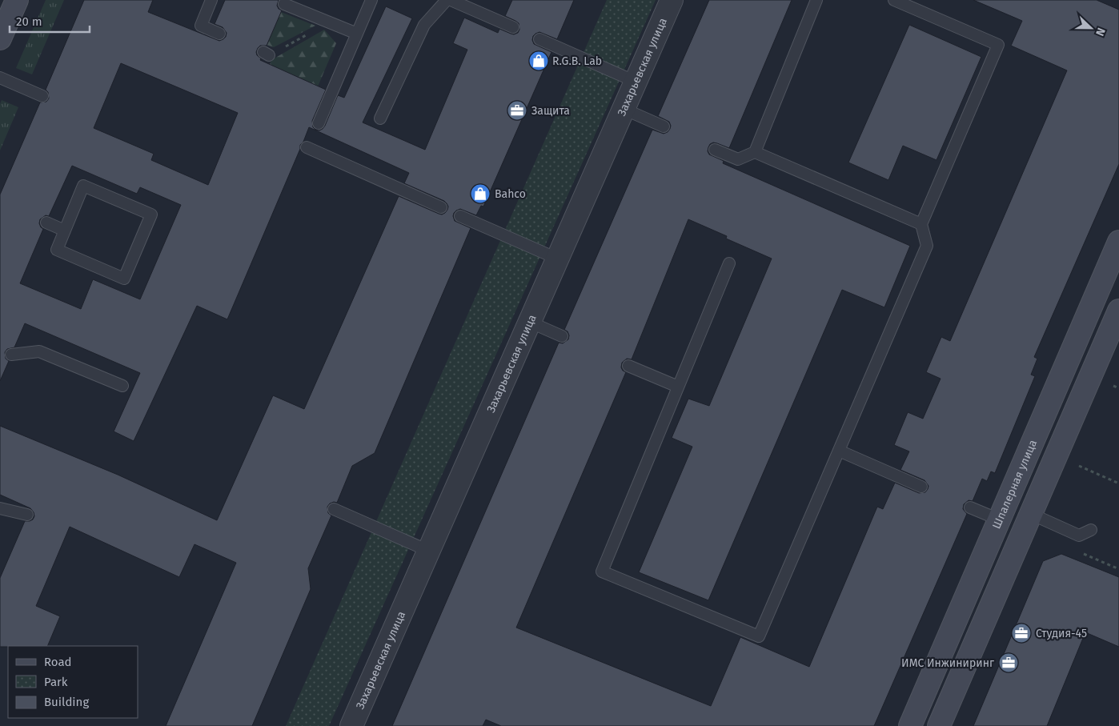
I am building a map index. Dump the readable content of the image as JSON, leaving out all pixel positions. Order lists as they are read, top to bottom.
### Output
{
  "streets": {
    "street": ["Захарьевская улица", "Шпалерная улица"]
  },
  "places": {
    "shop": ["R.G.B. Lab", "Bahco"],
    "office": ["Защита", "Студия-45", "ИМС Инжиниринг"]
  },
  "legend": ["Road", "Park", "Building"],
  "scale_bar": "20 m",
  "north": "right"
}
